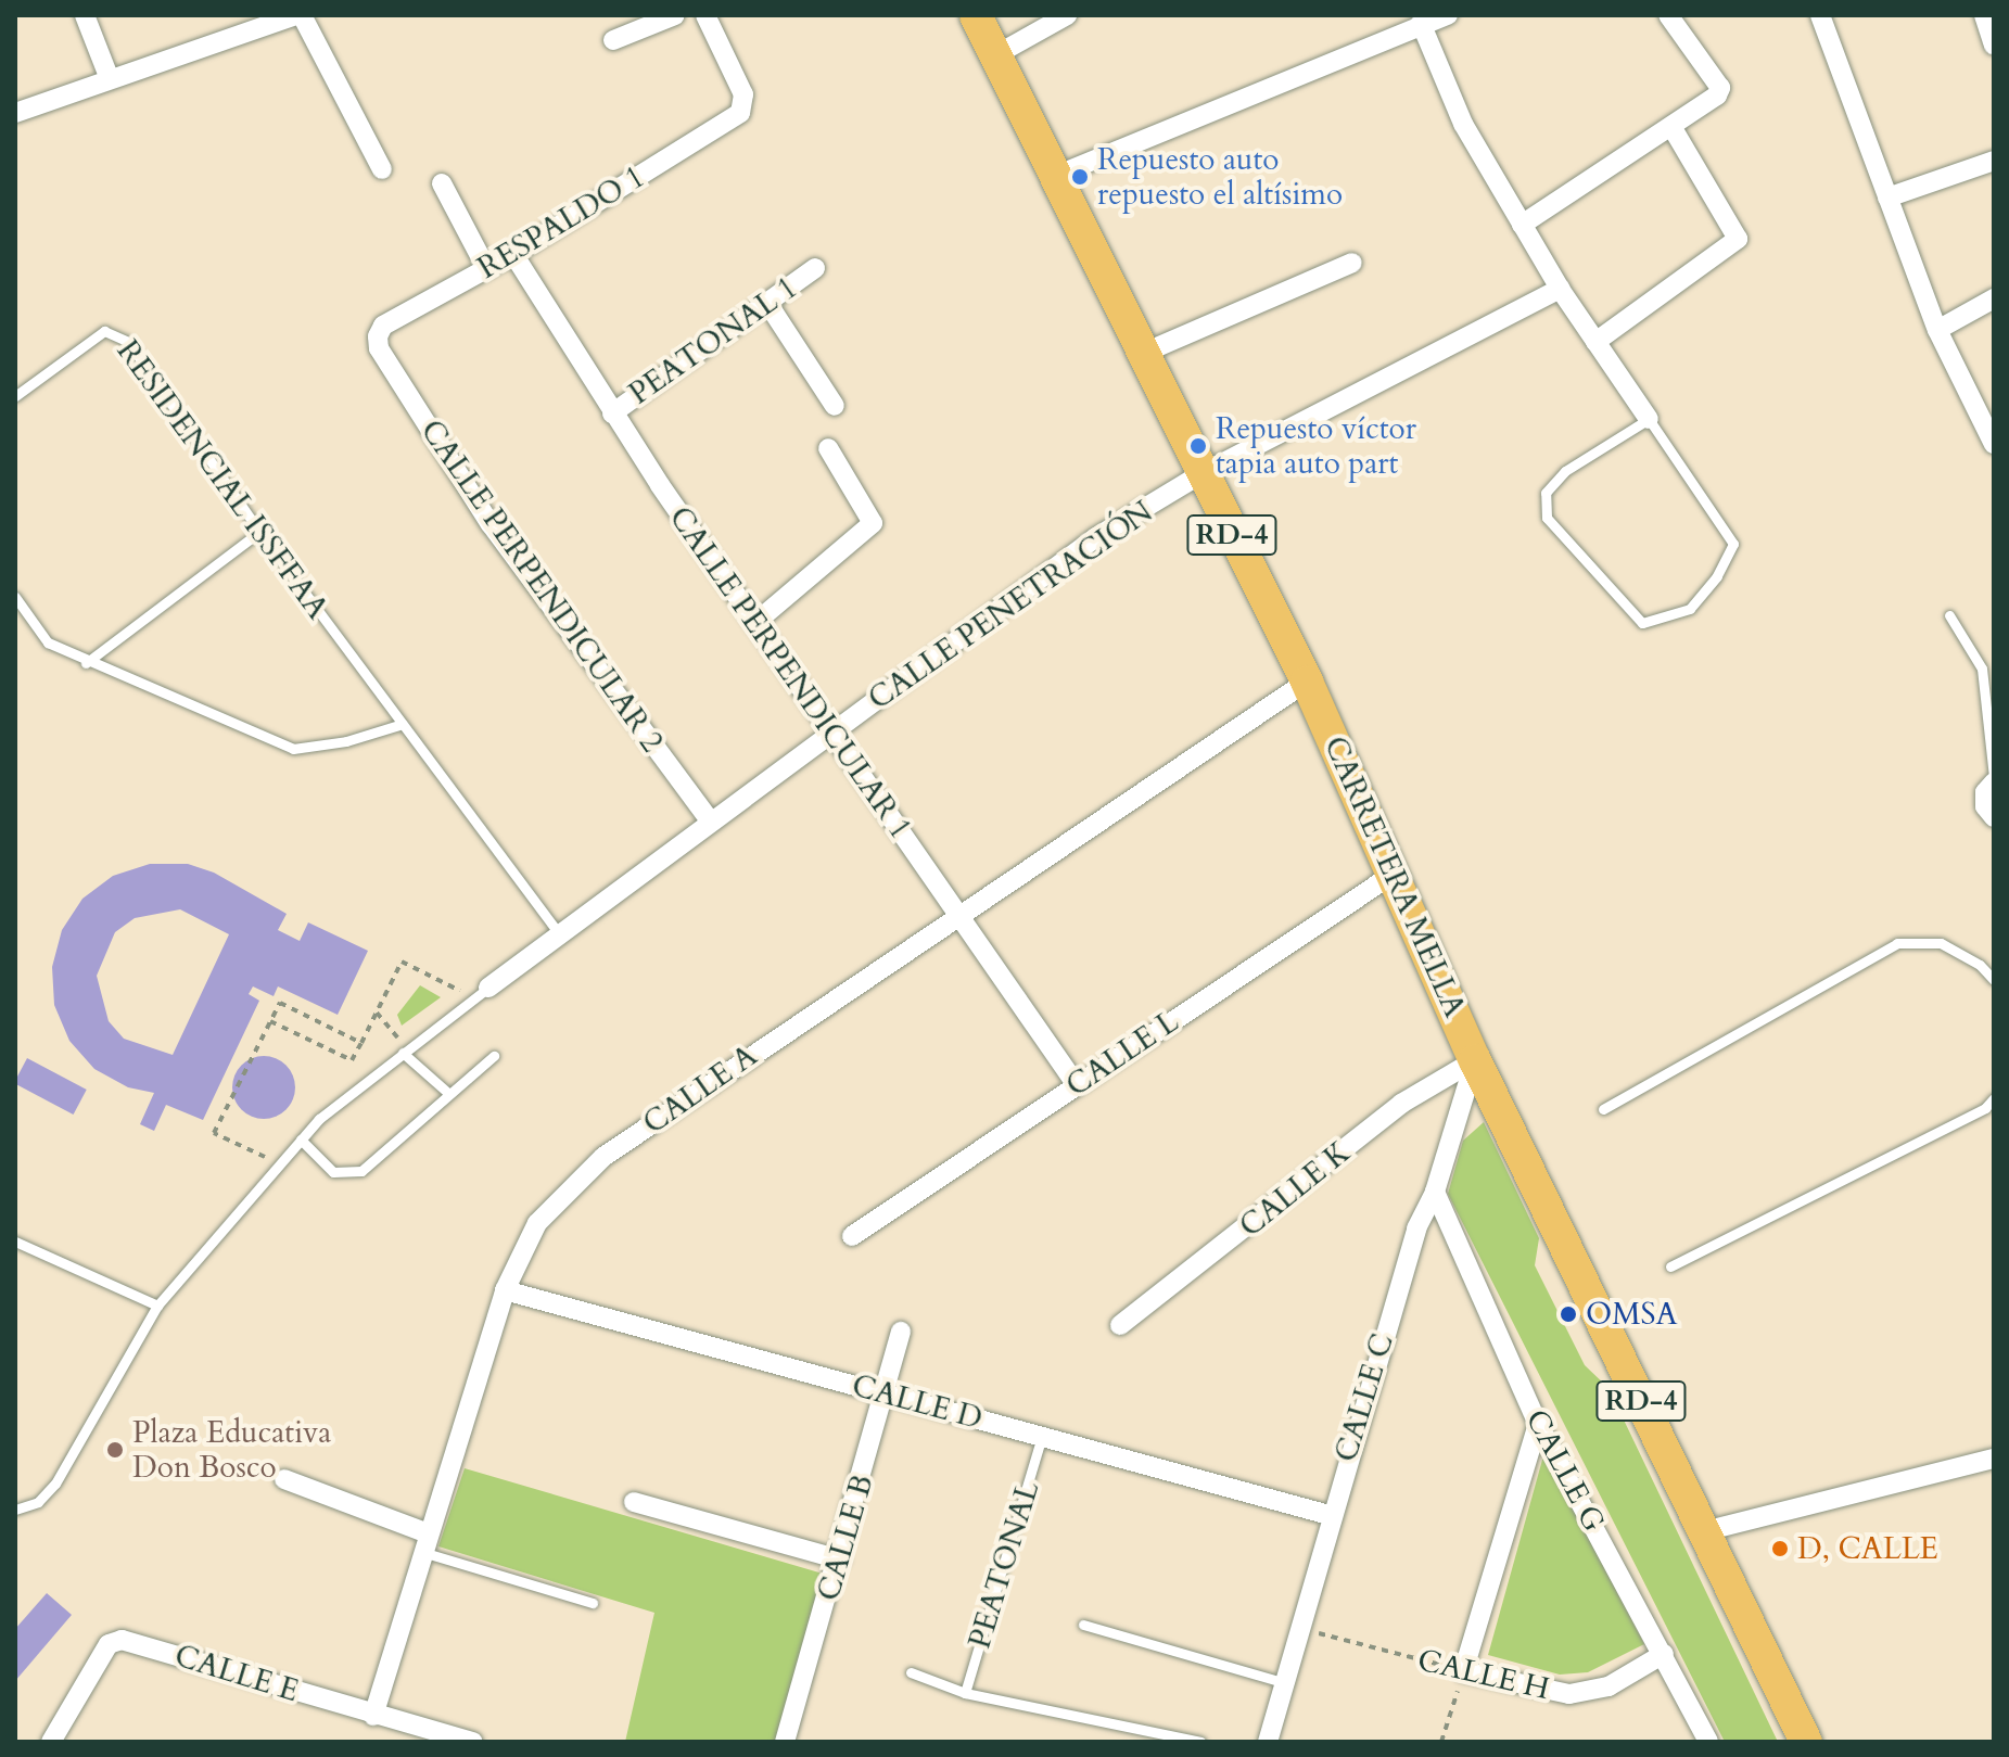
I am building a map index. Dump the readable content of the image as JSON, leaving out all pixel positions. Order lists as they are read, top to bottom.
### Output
{
  "streets": {
    "main road": ["RD-4", "CARRETERA MELLA"],
    "street": [
      "RESPALDO 1",
      "PEATONAL 1",
      "CALLE PERPENDICULAR 2",
      "CALLE PENETRACIÓN",
      "CALLE PERPENDICULAR 1",
      "CALLE L",
      "CALLE A",
      "CALLE K",
      "CALLE C",
      "CALLE D",
      "CALLE G",
      "CALLE B",
      "CALLE E",
      "CALLE H"
    ],
    "lane": ["RESIDENCIAL ISSFFAA", "PEATONAL"]
  },
  "crossings": [
    ["RESPALDO 1", "CALLE PERPENDICULAR 2"],
    ["RESPALDO 1", "CALLE PERPENDICULAR 1"],
    ["PEATONAL 1", "CALLE PERPENDICULAR 1"],
    ["RESIDENCIAL ISSFFAA", "CALLE PENETRACIÓN"],
    ["CALLE PERPENDICULAR 2", "CALLE PENETRACIÓN"],
    ["CALLE PENETRACIÓN", "CALLE PERPENDICULAR 1"],
    ["CALLE PENETRACIÓN", "CARRETERA MELLA"],
    ["CALLE PERPENDICULAR 1", "CALLE L"],
    ["CALLE PERPENDICULAR 1", "CALLE A"],
    ["CARRETERA MELLA", "CALLE L"],
    ["CARRETERA MELLA", "CALLE A"],
    ["CARRETERA MELLA", "CALLE K"],
    ["CARRETERA MELLA", "CALLE C"],
    ["CALLE A", "CALLE D"],
    ["CALLE A", "CALLE E"],
    ["CALLE K", "CALLE C"],
    ["CALLE C", "CALLE D"],
    ["CALLE C", "CALLE G"],
    ["CALLE C", "CALLE H"],
    ["CALLE D", "CALLE B"],
    ["CALLE D", "PEATONAL"],
    ["CALLE G", "CALLE H"]
  ],
  "places": [
    "Repuesto auto repuesto el altísimo",
    "Repuesto víctor tapia auto part",
    "OMSA",
    "Plaza Educativa Don Bosco",
    "D, CALLE"
  ]
}
